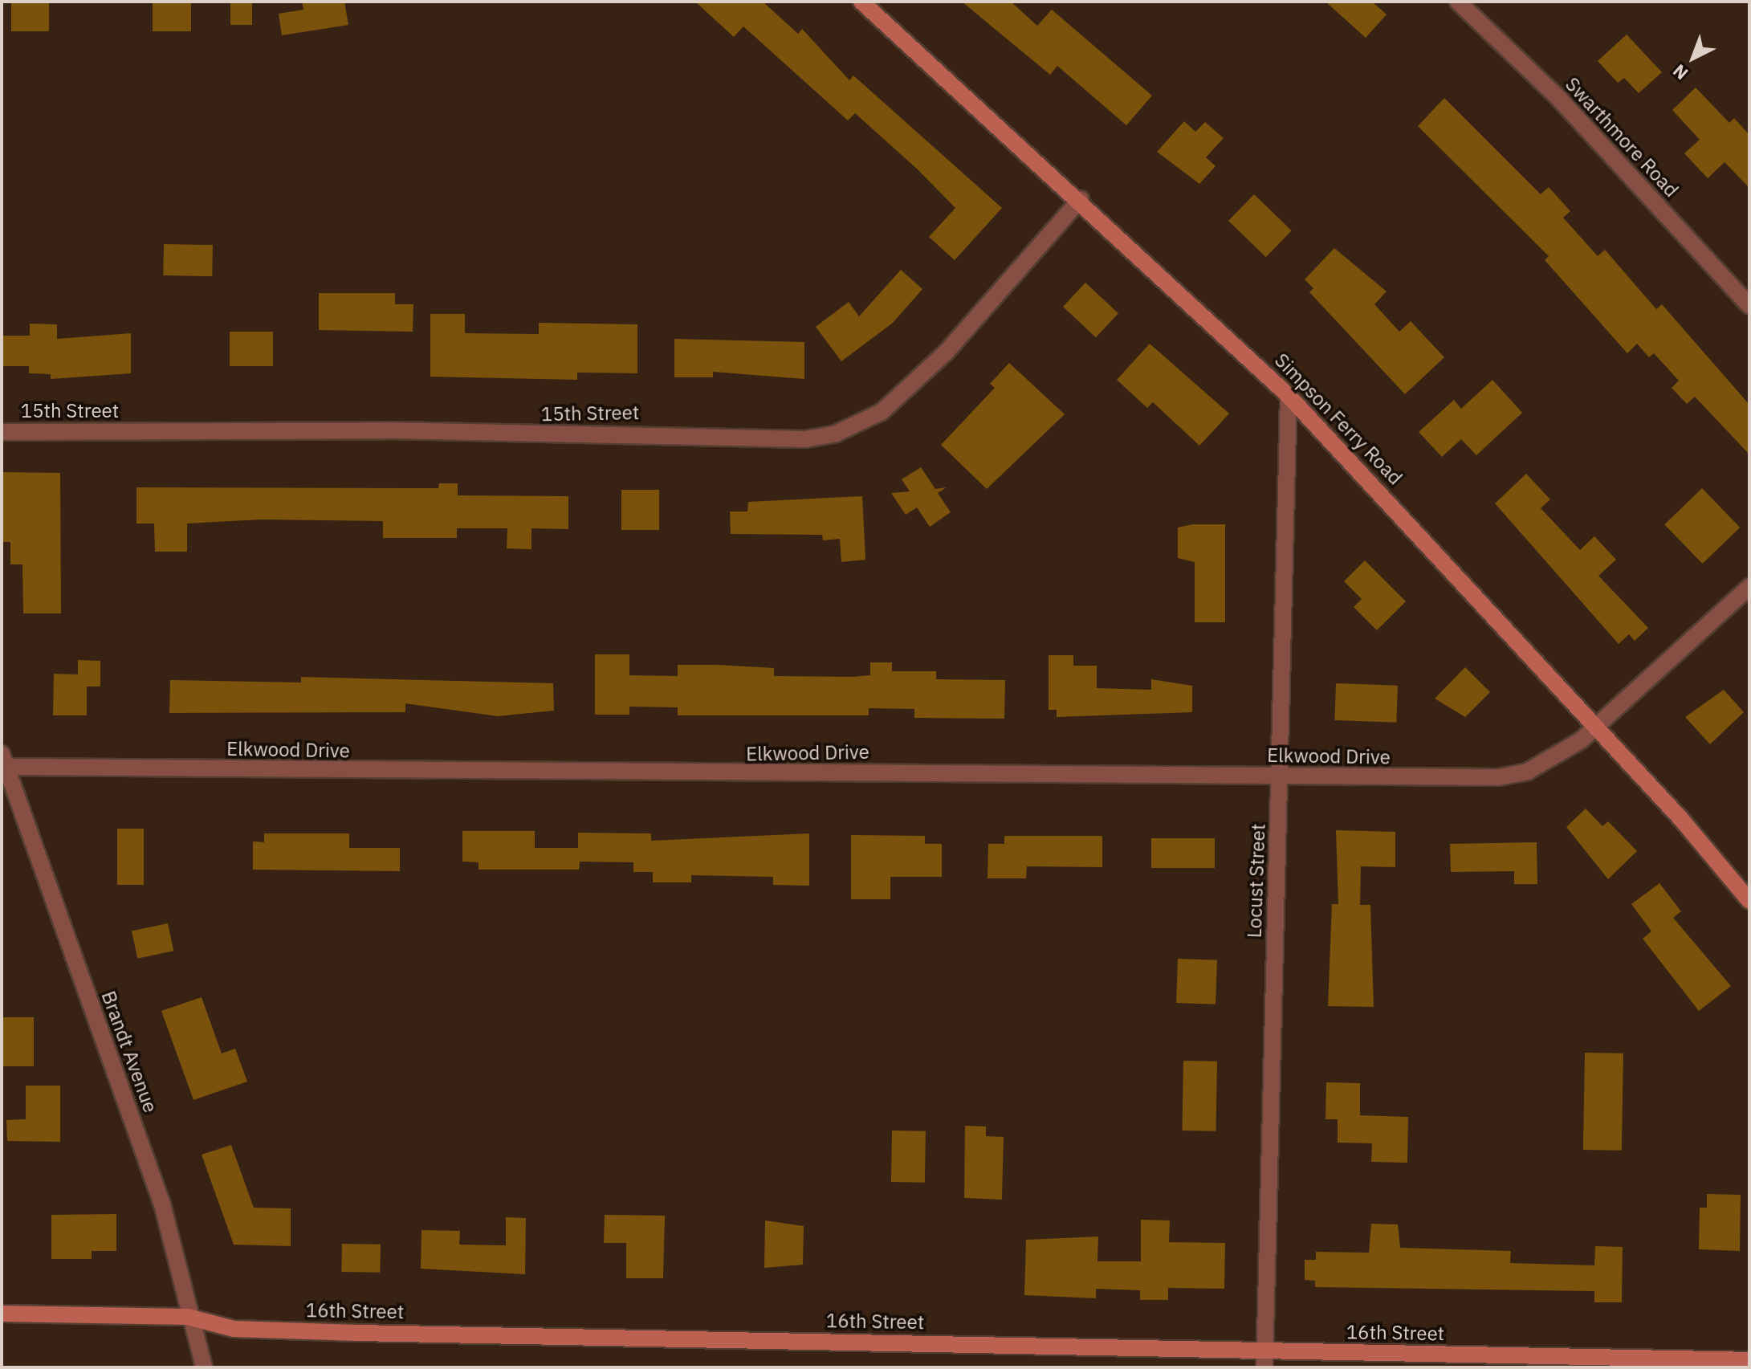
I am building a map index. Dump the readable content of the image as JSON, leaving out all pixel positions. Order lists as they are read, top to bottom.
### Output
{
  "streets": {
    "street": [
      "Swarthmore Road",
      "15th Street",
      "Simpson Ferry Road",
      "Elkwood Drive",
      "Locust Street",
      "Brandt Avenue",
      "16th Street"
    ]
  },
  "crossings": [
    ["15th Street", "Simpson Ferry Road"],
    ["Simpson Ferry Road", "Elkwood Drive"],
    ["Simpson Ferry Road", "Locust Street"],
    ["Elkwood Drive", "Locust Street"],
    ["Elkwood Drive", "Brandt Avenue"],
    ["Locust Street", "16th Street"],
    ["Brandt Avenue", "16th Street"]
  ],
  "north": "bottom left"
}
